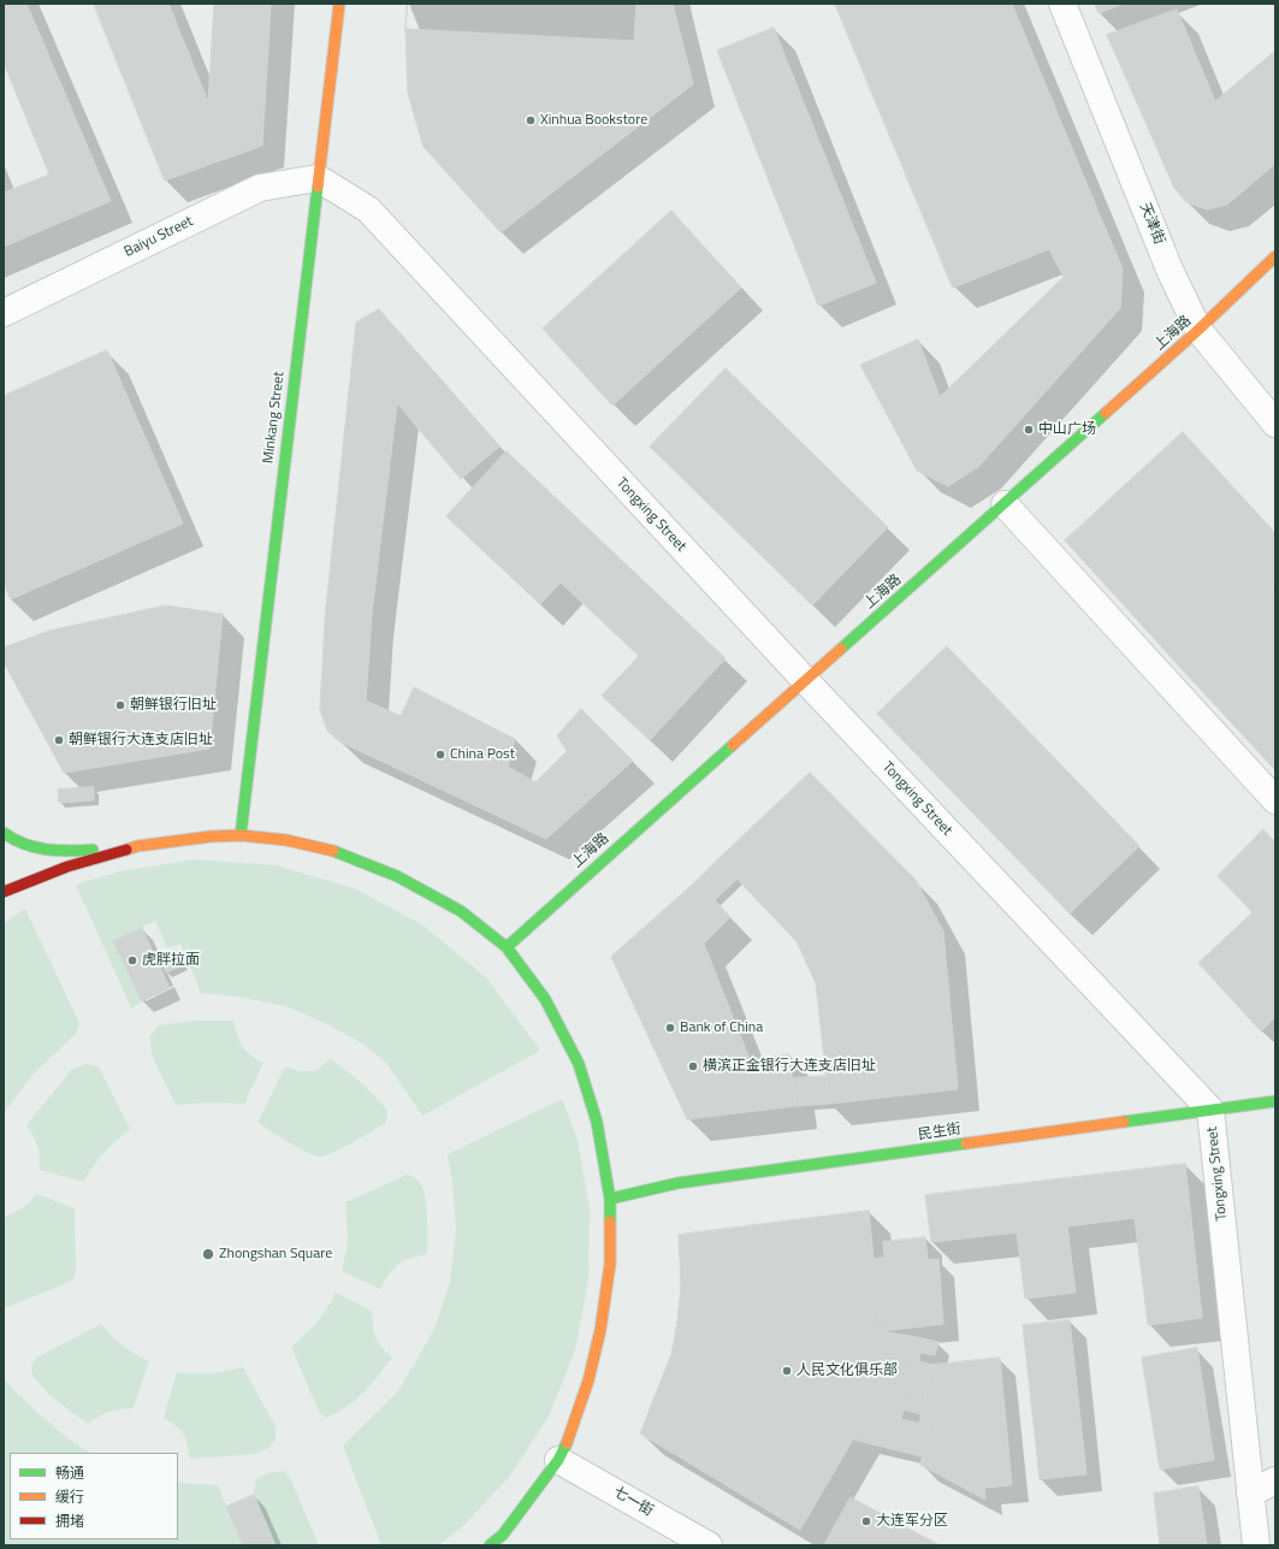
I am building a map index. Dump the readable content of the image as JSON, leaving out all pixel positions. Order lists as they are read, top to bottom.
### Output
{
  "streets": {
    "main road": ["上海路", "Minkang Street", "民生街"],
    "street": [
      "天津街",
      "Baiyu Street",
      "Tongxing Street",
      "七一街"
    ]
  },
  "crossings": [
    ["天津街", "上海路"],
    ["Baiyu Street", "Minkang Street"],
    ["Baiyu Street", "Tongxing Street"],
    ["上海路", "Tongxing Street"],
    ["Minkang Street", "Tongxing Street"],
    ["Tongxing Street", "民生街"]
  ],
  "places": [
    "Xinhua Bookstore",
    "中山广场",
    "朝鲜银行旧址",
    "朝鲜银行大连支店旧址",
    "China Post",
    "虎胖拉面",
    "Bank of China",
    "横滨正金银行大连支店旧址",
    "Zhongshan Square",
    "人民文化俱乐部",
    "大连军分区"
  ],
  "legend": ["畅通", "缓行", "拥堵"]
}
